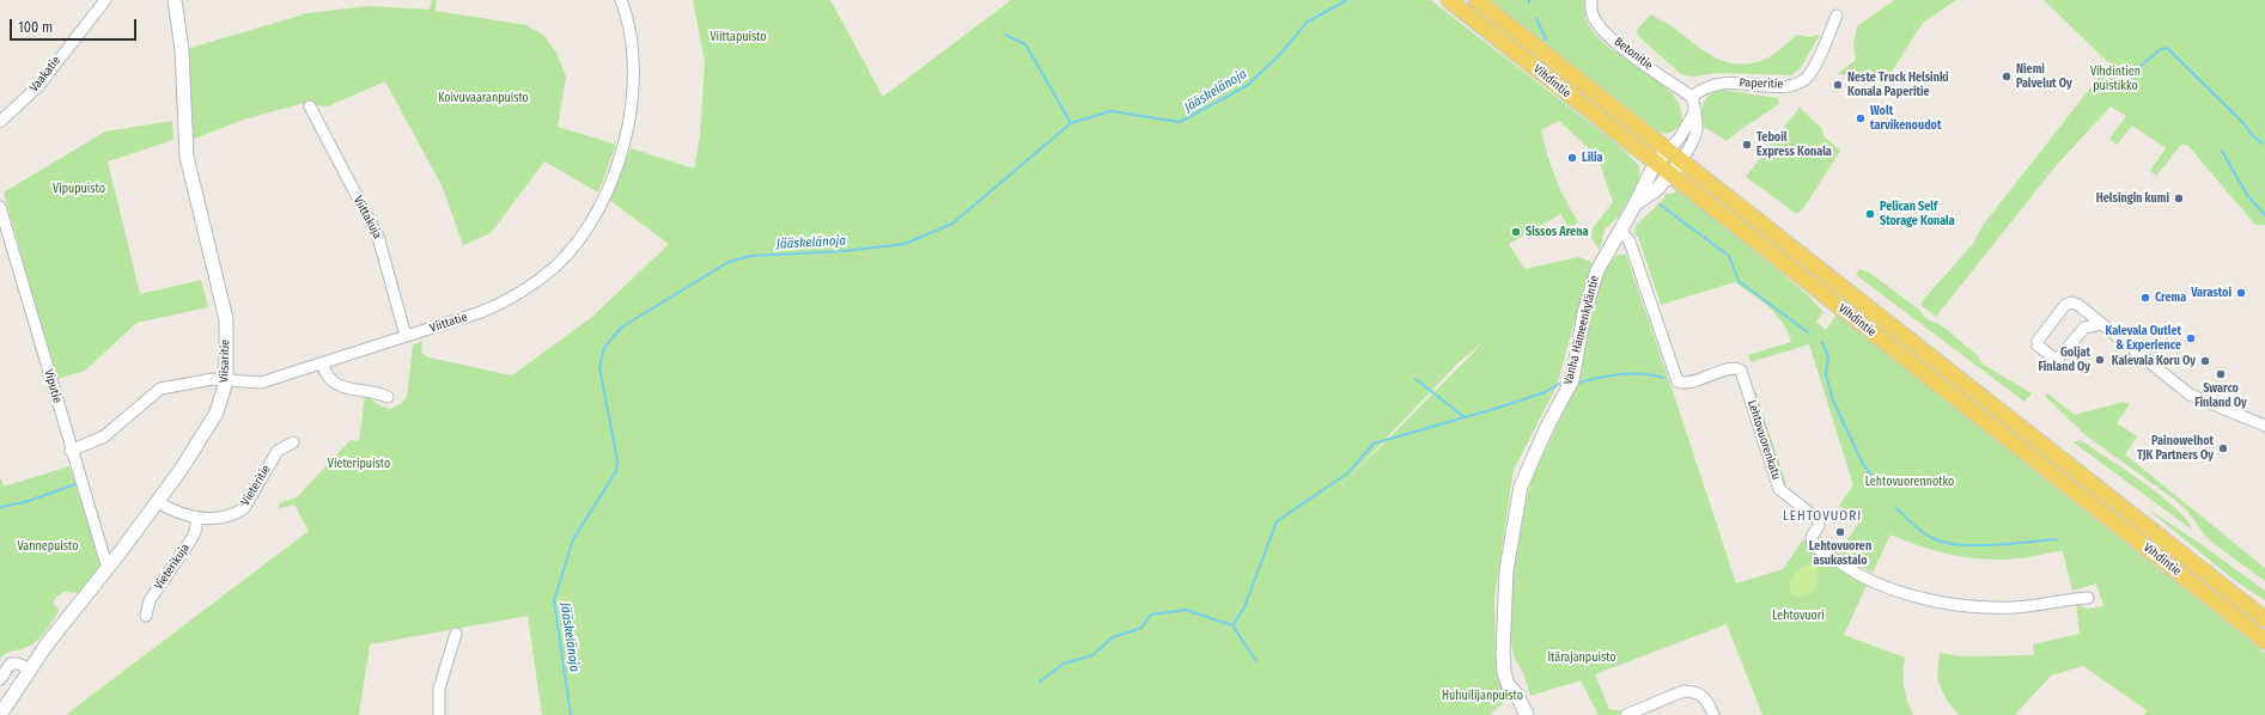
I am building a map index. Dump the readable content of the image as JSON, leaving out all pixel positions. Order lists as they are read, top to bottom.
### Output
{
  "streets": {
    "main road": ["Vihdintie"],
    "street": [
      "Betonitie",
      "Vaakatie",
      "Paperitie",
      "Viittakuja",
      "Viittatie",
      "Vanha Hämeenkyläntie",
      "Viisaritie",
      "Viputie",
      "Lehtovuorenkatu",
      "Vieteritie",
      "Vieterikuja"
    ]
  },
  "crossings": [
    ["Betonitie", "Paperitie"],
    ["Vihdintie", "Vanha Hämeenkyläntie"],
    ["Viittakuja", "Viittatie"],
    ["Viittatie", "Viisaritie"],
    ["Viittatie", "Viputie"],
    ["Vanha Hämeenkyläntie", "Lehtovuorenkatu"],
    ["Viisaritie", "Viputie"],
    ["Viisaritie", "Vieteritie"],
    ["Vieteritie", "Vieterikuja"]
  ],
  "districts": ["LEHTOVUORI"],
  "water": ["Jääskelänoja"],
  "parks": [
    "Viittapuisto",
    "Vihdintien puistikko",
    "Koivuvaaranpuisto",
    "Vipupuisto",
    "Vieteripuisto",
    "Lehtovuorennotko",
    "Vannepuisto",
    "Lehtovuori",
    "Itärajanpuisto",
    "Huhuilijanpuisto"
  ],
  "places": [
    "Niemi Palvelut Oy",
    "Neste Truck Helsinki Konala Paperitie",
    "Wolt tarvikenoudot",
    "Teboil Express Konala",
    "Lilia",
    "Helsingin kumi",
    "Pelican Self Storage Konala",
    "Sissos Arena",
    "Varastoi",
    "Crema",
    "Kalevala Outlet & Experience",
    "Goljat Finland Oy",
    "Kalevala Koru Oy",
    "Swarco Finland Oy",
    "Painowelhot TJK Partners Oy",
    "Lehtovuoren asukastalo"
  ],
  "scale_bar": "100 m"
}
